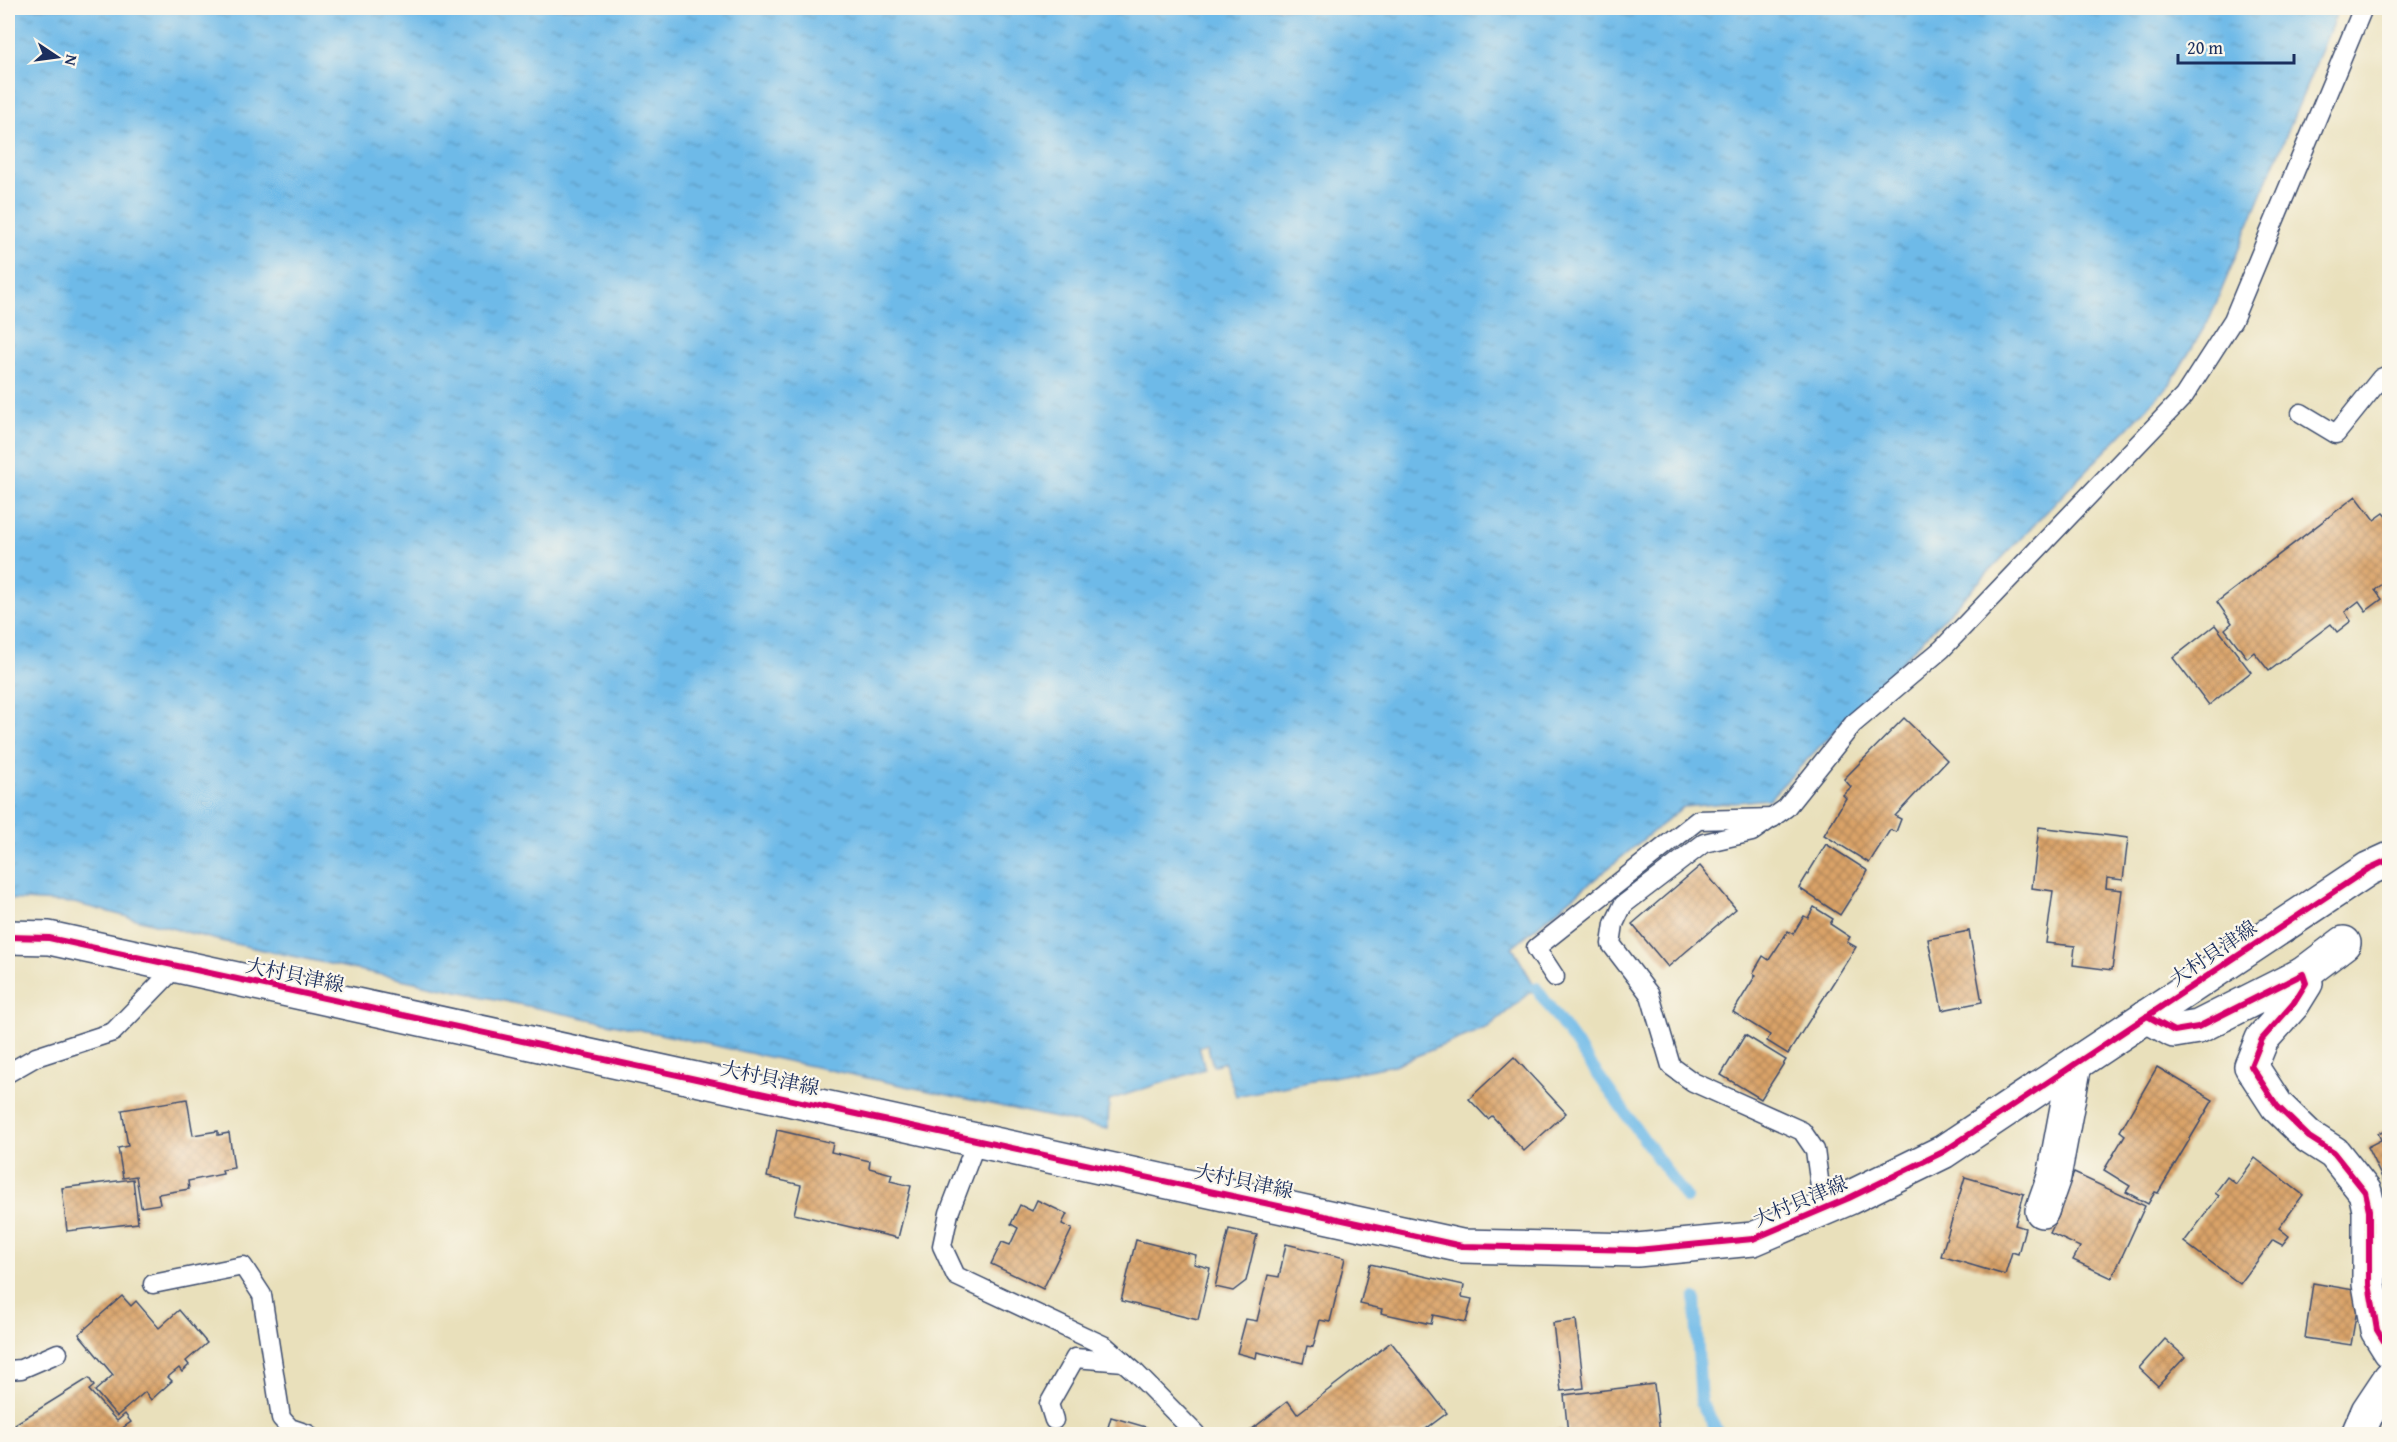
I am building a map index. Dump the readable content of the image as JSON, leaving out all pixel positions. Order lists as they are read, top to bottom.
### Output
{
  "streets": {
    "main road": ["大村貝津線"]
  },
  "scale_bar": "20 m",
  "north": "right"
}
